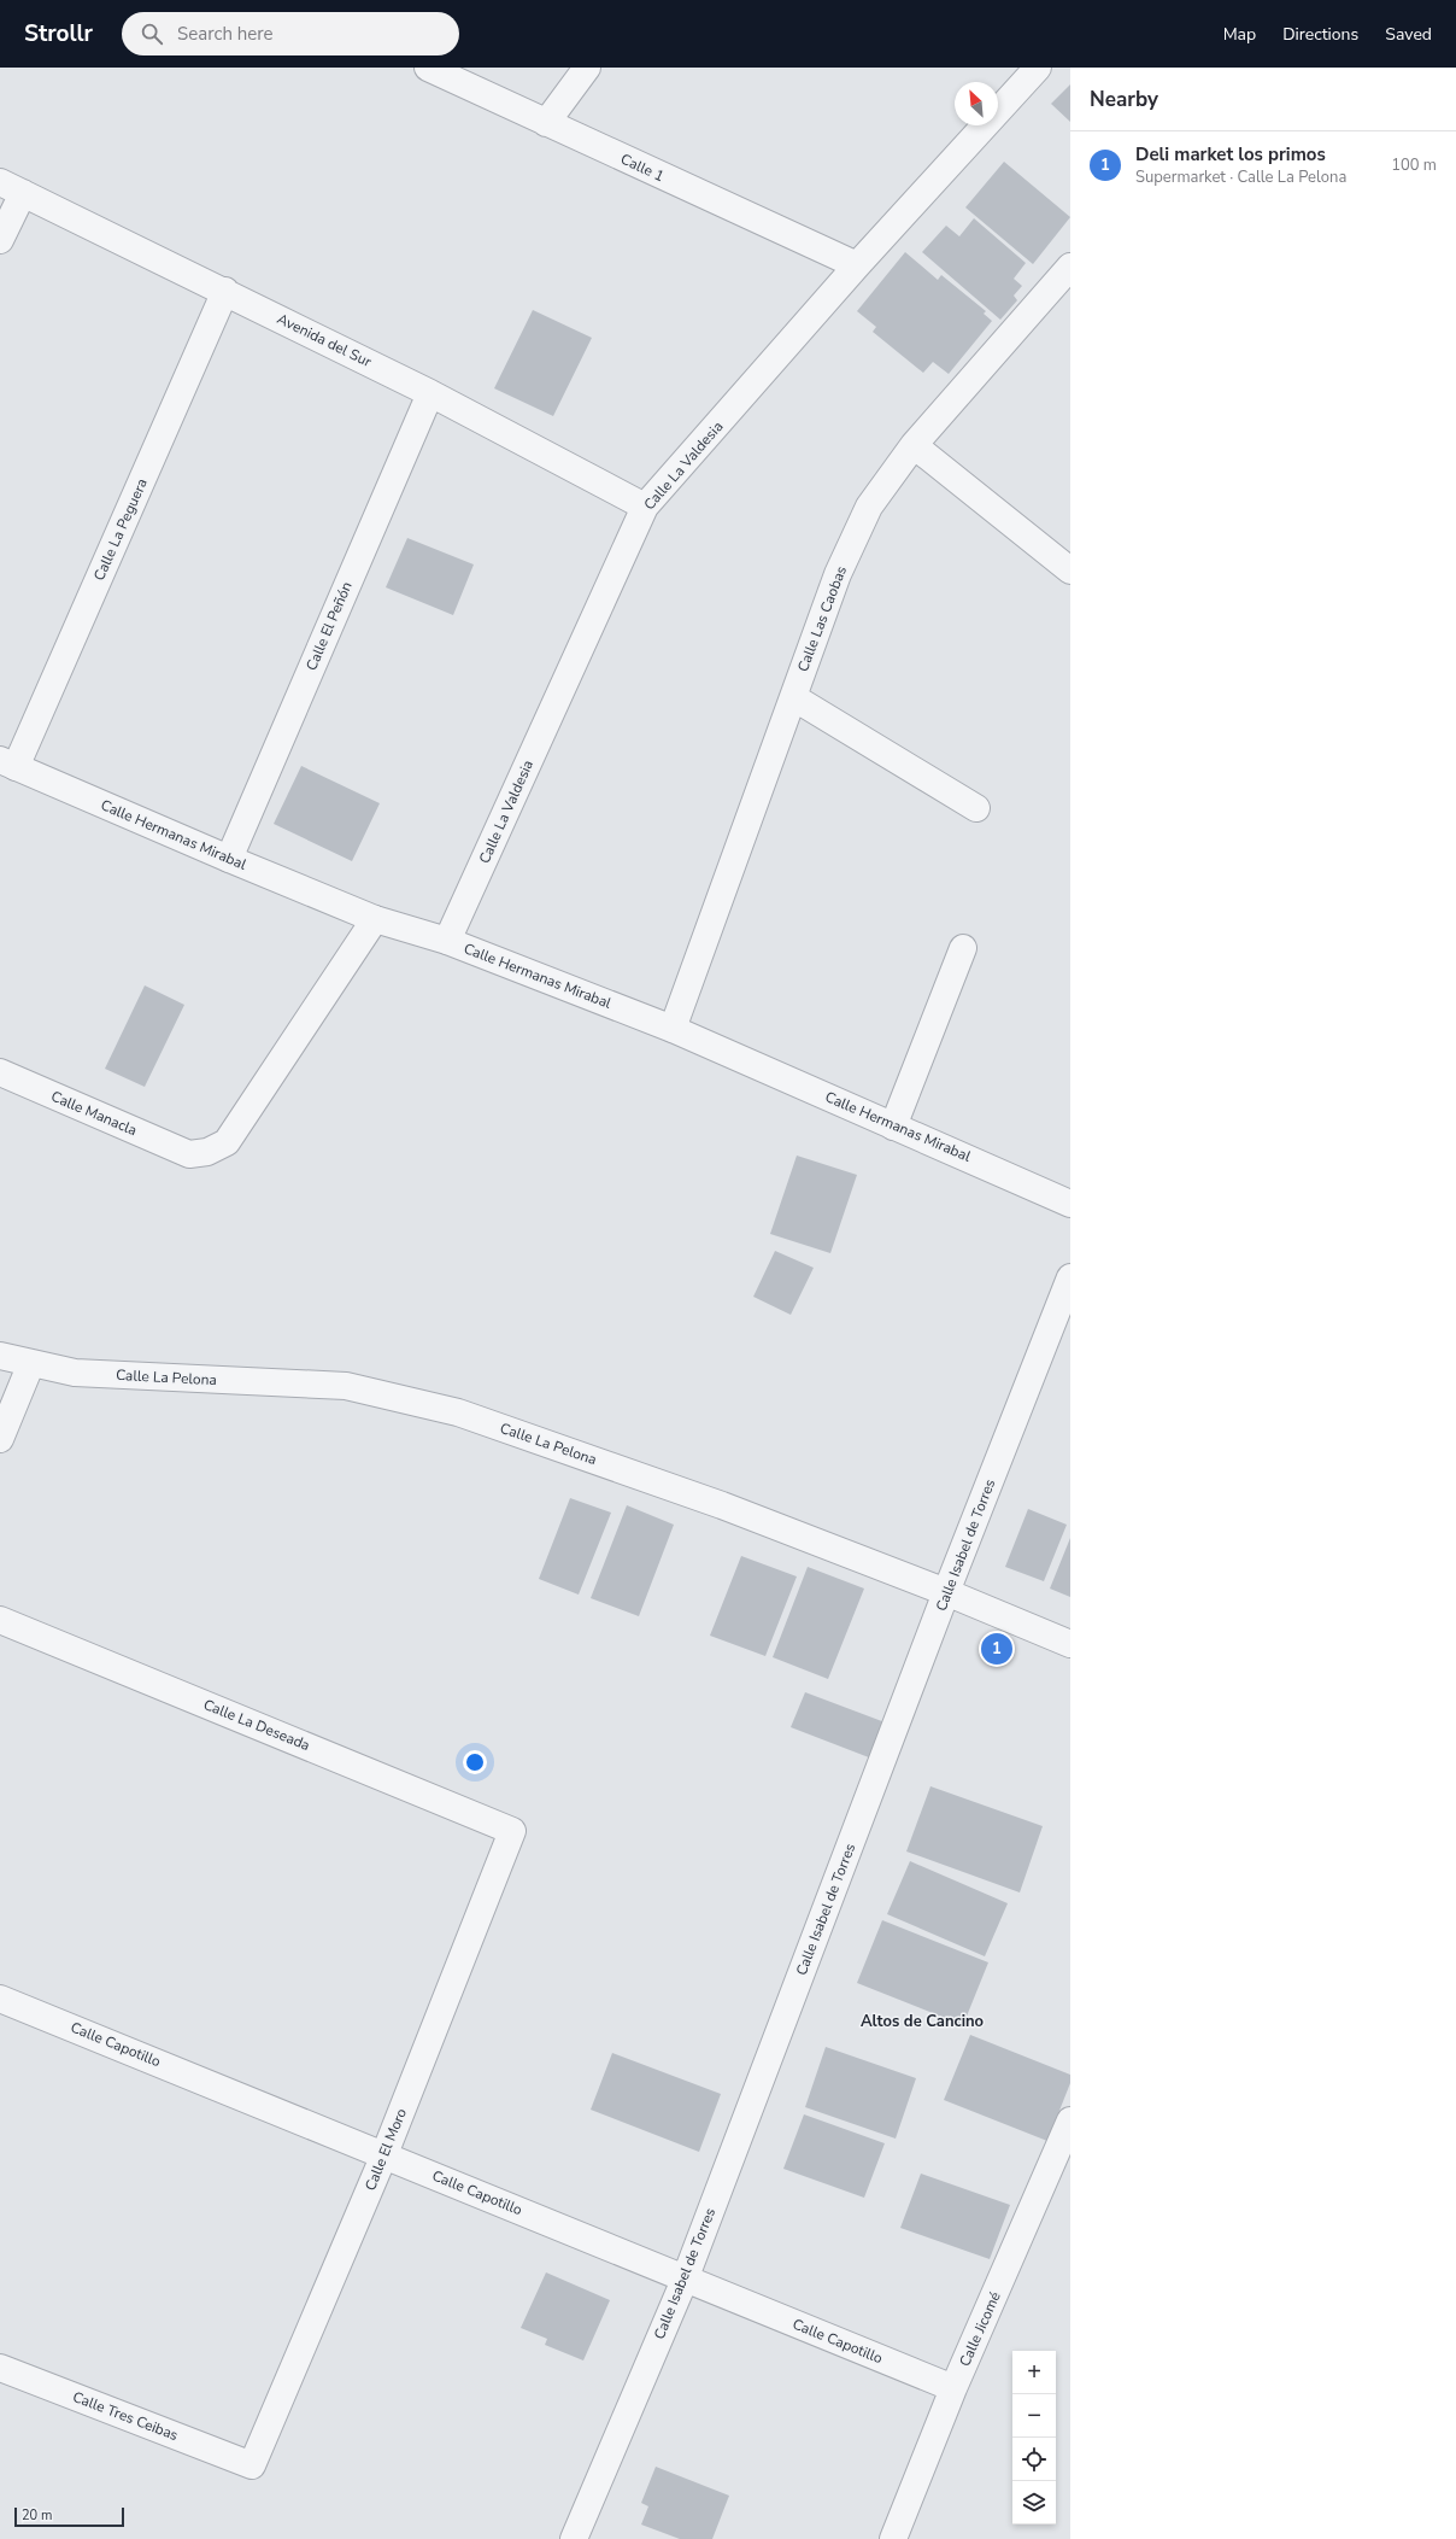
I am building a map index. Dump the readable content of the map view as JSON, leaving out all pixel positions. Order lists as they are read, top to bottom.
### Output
{
  "streets": {
    "street": [
      "Calle 1",
      "Avenida del Sur",
      "Calle La Valdesia",
      "Calle La Peguera",
      "Calle Las Caobas",
      "Calle El Peñón",
      "Calle Hermanas Mirabal",
      "Calle Manacla",
      "Calle La Pelona",
      "Calle Isabel de Torres",
      "Calle La Deseada",
      "Calle Capotillo",
      "Calle El Moro",
      "Calle Jicomé",
      "Calle Tres Ceibas"
    ]
  },
  "crossings": [
    ["Calle 1", "Calle La Valdesia"],
    ["Avenida del Sur", "Calle La Valdesia"],
    ["Avenida del Sur", "Calle La Peguera"],
    ["Avenida del Sur", "Calle El Peñón"],
    ["Calle La Valdesia", "Calle Hermanas Mirabal"],
    ["Calle La Peguera", "Calle Hermanas Mirabal"],
    ["Calle Las Caobas", "Calle Hermanas Mirabal"],
    ["Calle El Peñón", "Calle Hermanas Mirabal"],
    ["Calle Hermanas Mirabal", "Calle Manacla"],
    ["Calle La Pelona", "Calle Isabel de Torres"],
    ["Calle Isabel de Torres", "Calle Capotillo"],
    ["Calle La Deseada", "Calle El Moro"],
    ["Calle Capotillo", "Calle El Moro"],
    ["Calle Capotillo", "Calle Jicomé"],
    ["Calle El Moro", "Calle Tres Ceibas"]
  ],
  "districts": ["Altos de Cancino"],
  "scale_bar": "20 m",
  "north": "top left",
  "page": {
    "header": "Strollr",
    "search": "Search here",
    "nav": ["Map", "Directions", "Saved"],
    "heading": "Nearby",
    "list": [
      {
        "mark": "1",
        "name": "Deli market los primos",
        "note": "Supermarket · Calle La Pelona",
        "value": "100 m"
      }
    ],
    "pins": "1",
    "map_buttons": ["+", "−"],
    "scale": "20 m"
  }
}
